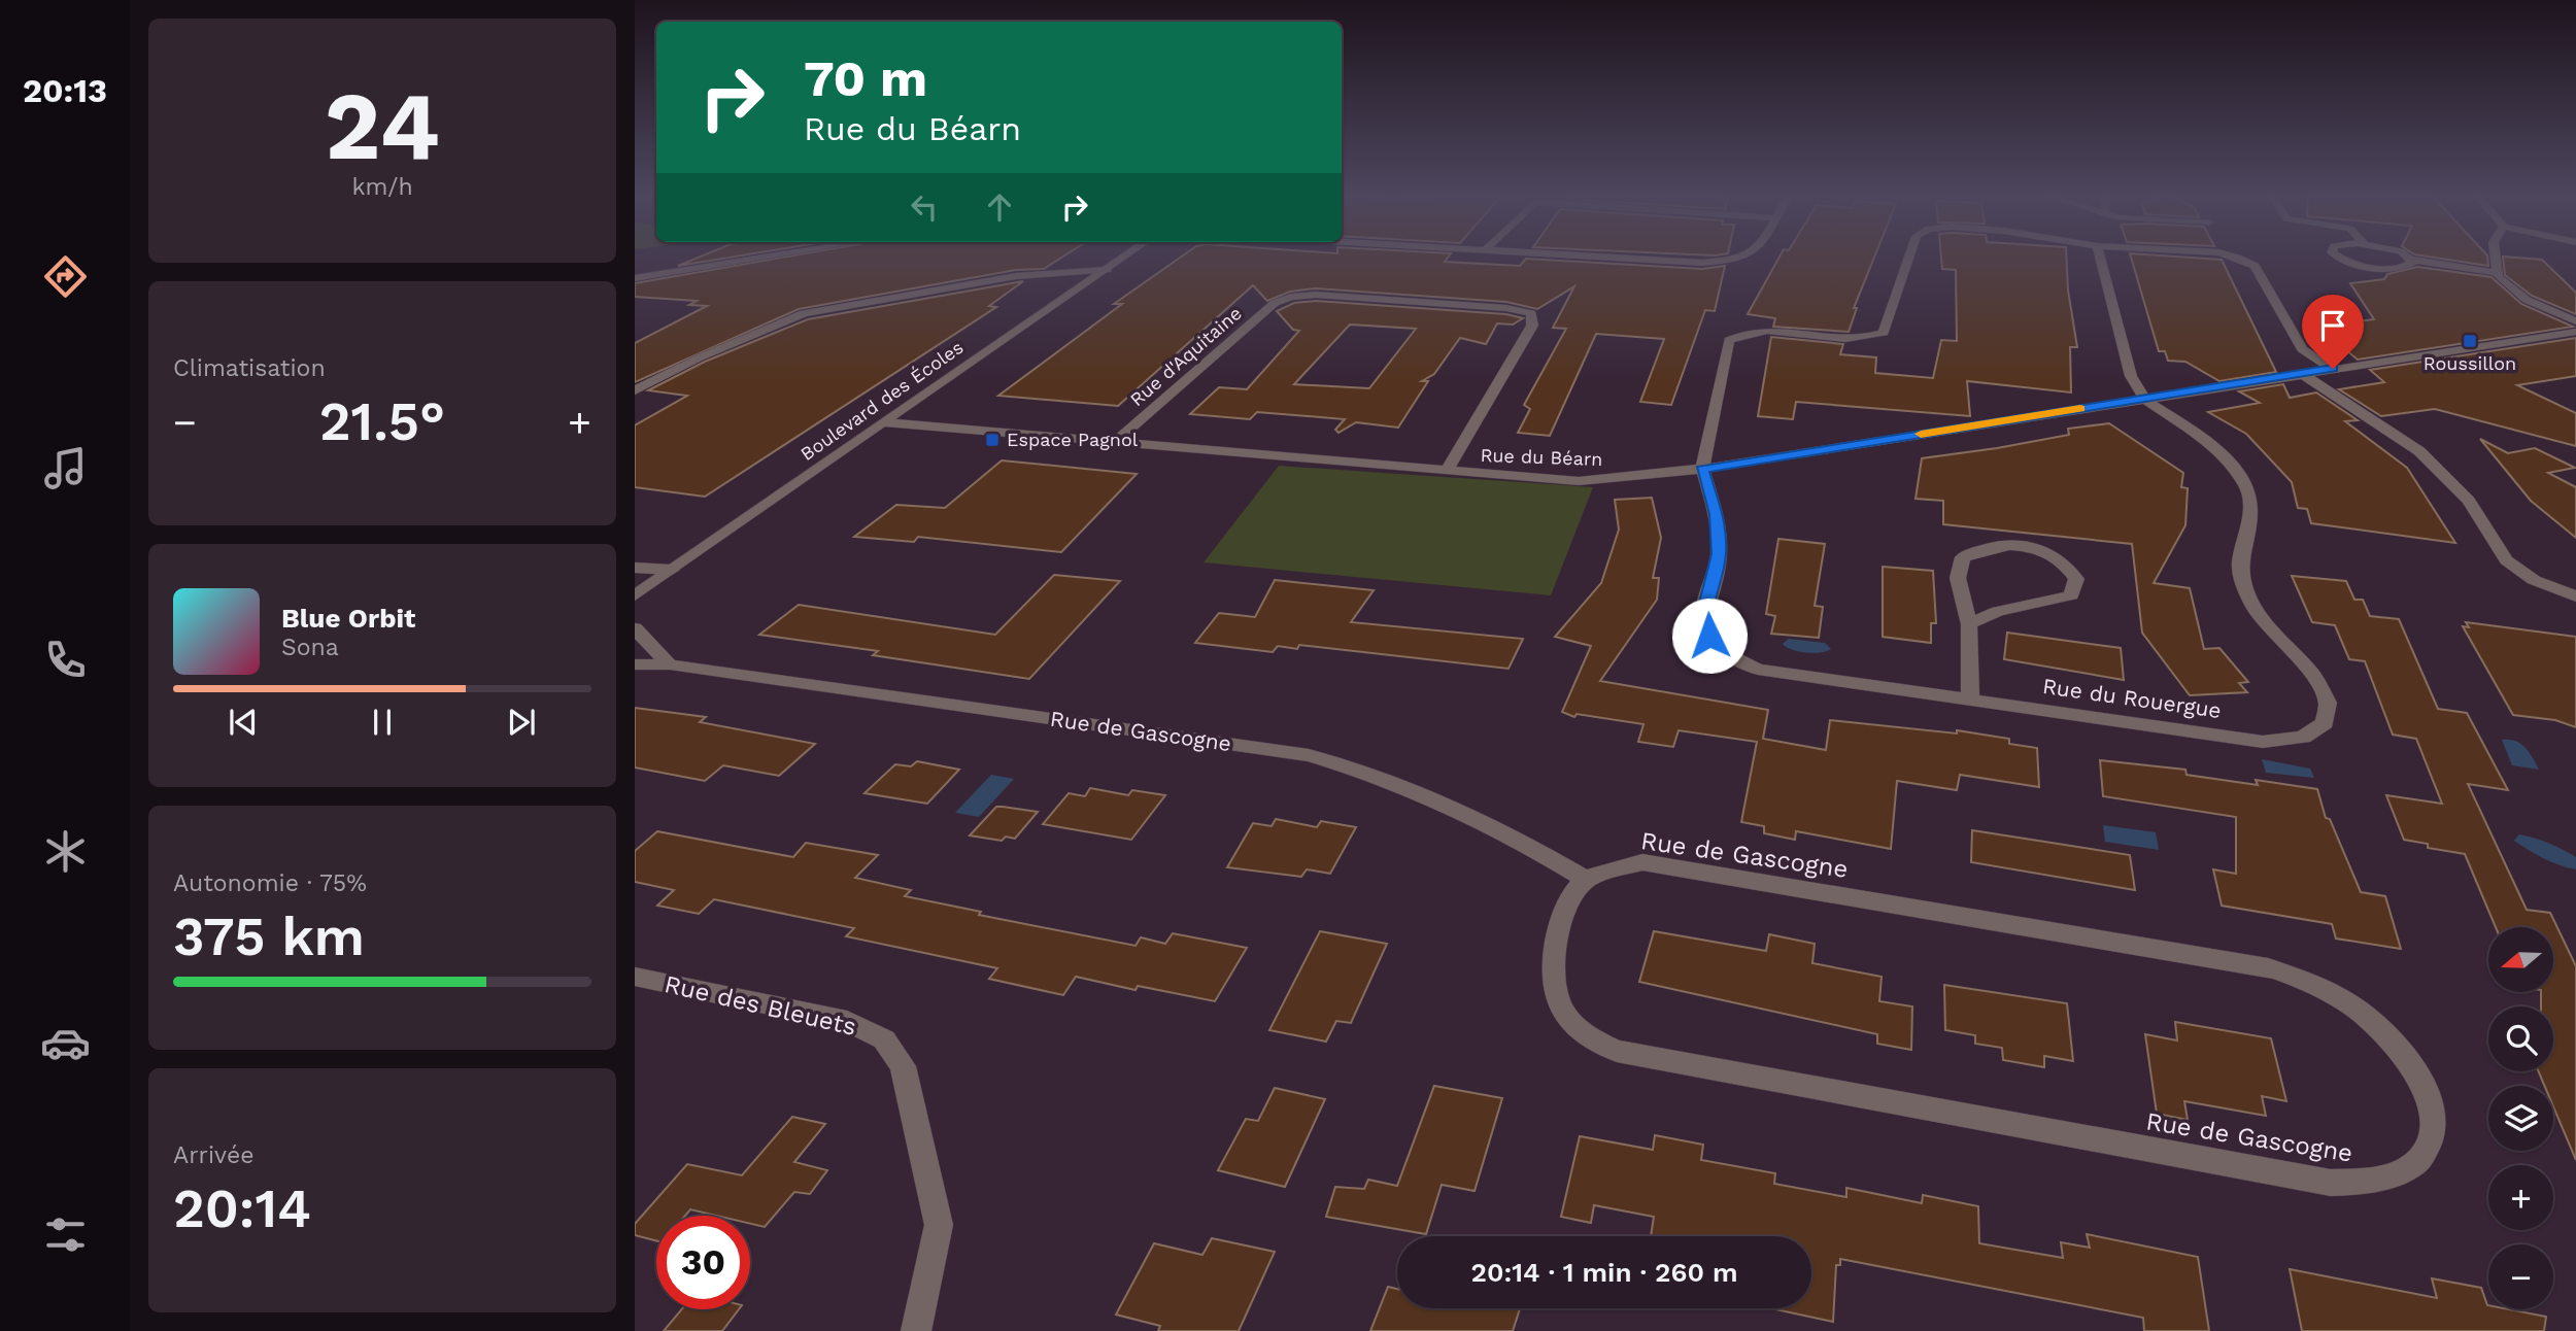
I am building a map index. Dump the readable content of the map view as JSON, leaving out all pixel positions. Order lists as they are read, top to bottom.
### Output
{
  "streets": {
    "street": [
      "Rue d'Aquitaine",
      "Boulevard des Écoles",
      "Rue du Béarn",
      "Rue du Rouergue",
      "Rue de Gascogne",
      "Rue des Bleuets"
    ]
  },
  "crossings": [
    ["Rue d'Aquitaine", "Rue du Béarn"],
    ["Boulevard des Écoles", "Rue du Béarn"],
    ["Rue du Béarn", "Rue du Rouergue"]
  ],
  "places": {
    "transit": ["Roussillon", "Espace Pagnol"]
  },
  "north": "left",
  "page": {
    "tabs": "20:13",
    "tile": [
      ["24", "km/h"],
      "Climatisation",
      ["Autonomie · 75%", "375 km"],
      ["Arrivée", "20:14"]
    ],
    "turn": ["70 m", "Rue du Béarn"],
    "heat": ["−", "21.5°", "+"],
    "song": ["Blue Orbit", "Sona"],
    "map_buttons": ["+", "−"],
    "limit": "30",
    "trip": "20:14 · 1 min · 260 m"
  }
}
